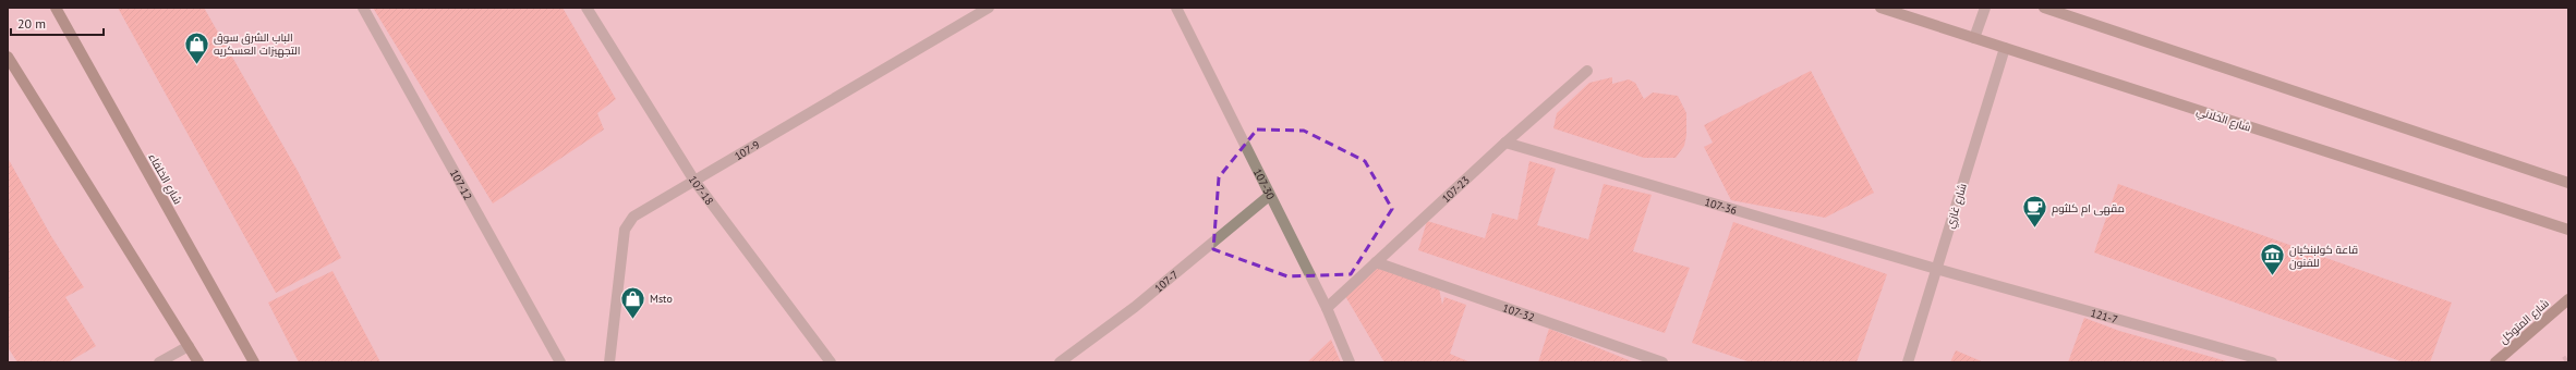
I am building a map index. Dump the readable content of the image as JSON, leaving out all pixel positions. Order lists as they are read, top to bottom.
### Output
{
  "streets": {
    "main road": ["شارع الخلاني", "شارع الخلفاء", "شارع المتوكل"],
    "street": [
      "107-9",
      "107-30",
      "107-12",
      "107-23",
      "107-18",
      "107-36",
      "شارع غازي",
      "107-7",
      "107-32",
      "121-7"
    ]
  },
  "crossings": [
    ["شارع الخلاني", "شارع غازي"],
    ["107-9", "107-18"],
    ["107-30", "107-23"],
    ["107-30", "107-7"],
    ["107-23", "107-36"],
    ["107-23", "107-32"],
    ["107-36", "شارع غازي"],
    ["107-36", "121-7"],
    ["شارع غازي", "121-7"]
  ],
  "places": {
    "shop": ["الباب الشرق سوق التجهيزات العسكريه", "Msto"],
    "cafe": ["مقهى ام كلثوم"],
    "museum": ["قاعة كولبنكيان للفنون"]
  },
  "scale_bar": "20 m"
}
